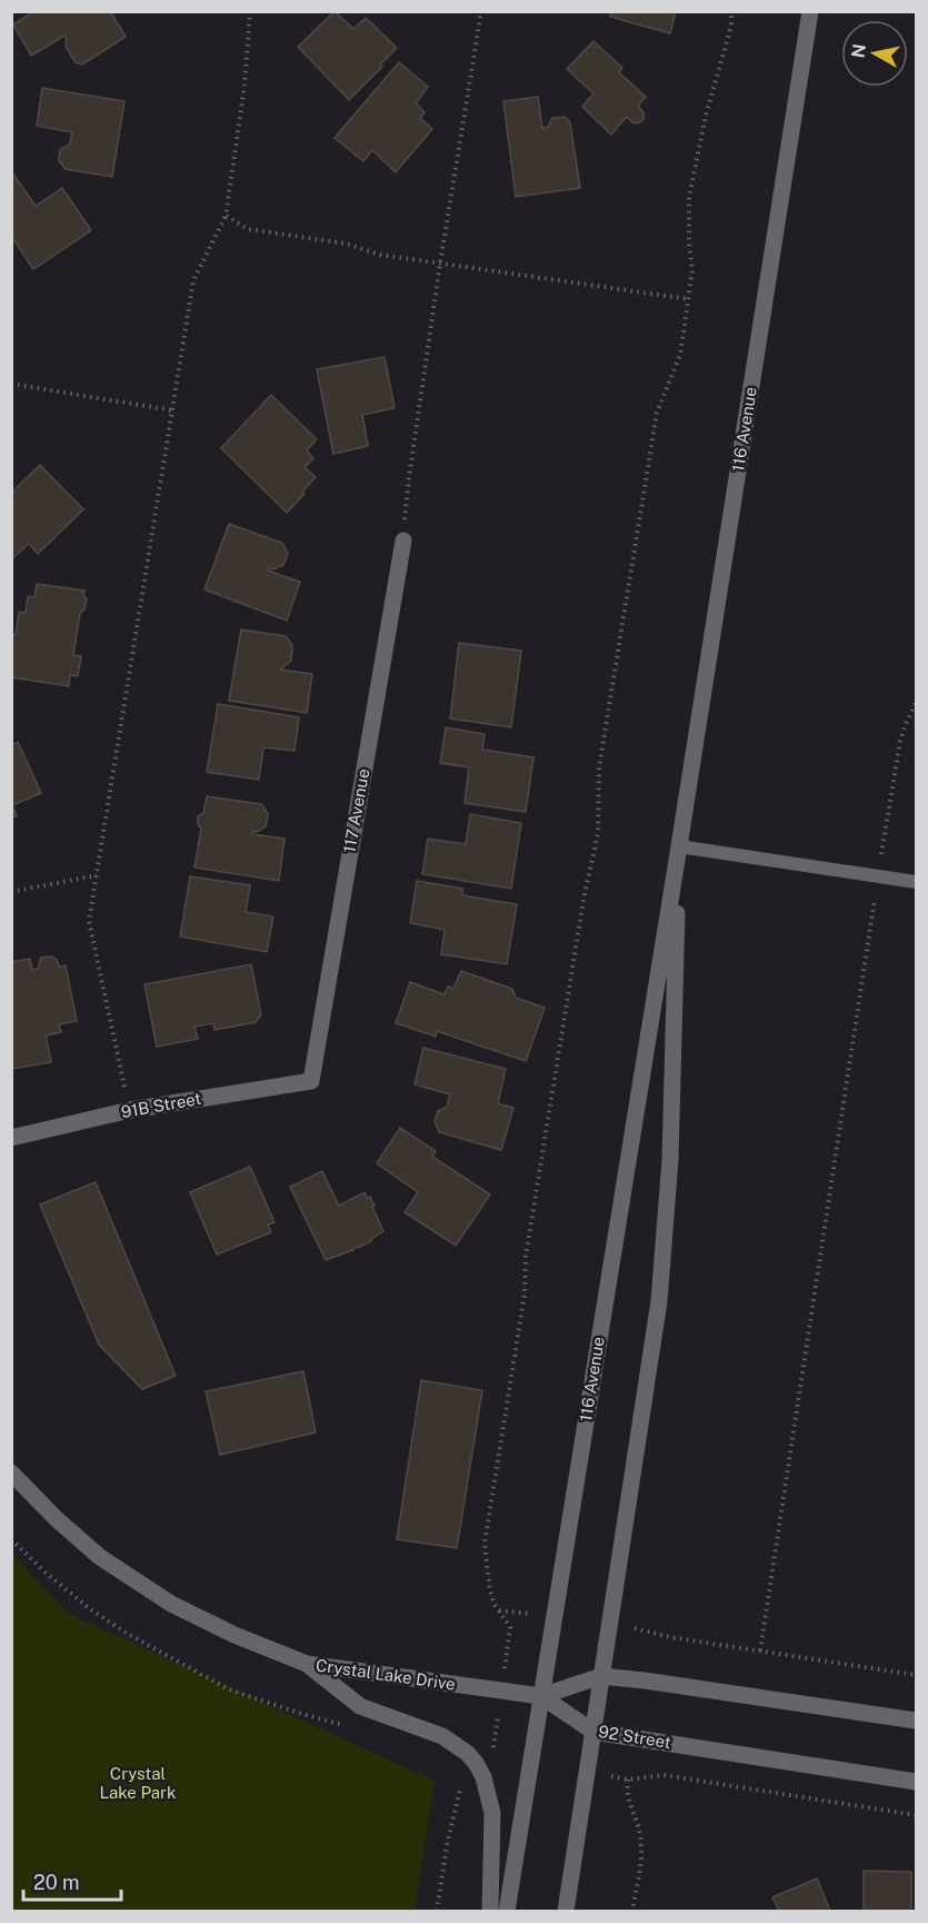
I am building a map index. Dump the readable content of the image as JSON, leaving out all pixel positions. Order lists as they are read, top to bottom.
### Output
{
  "streets": {
    "main road": [
      "116 Avenue",
      "117 Avenue",
      "91B Street",
      "Crystal Lake Drive",
      "92 Street"
    ]
  },
  "crossings": [
    ["116 Avenue", "Crystal Lake Drive"],
    ["116 Avenue", "92 Street"],
    ["117 Avenue", "91B Street"],
    ["Crystal Lake Drive", "92 Street"]
  ],
  "parks": ["Crystal Lake Park"],
  "scale_bar": "20 m",
  "north": "left"
}
